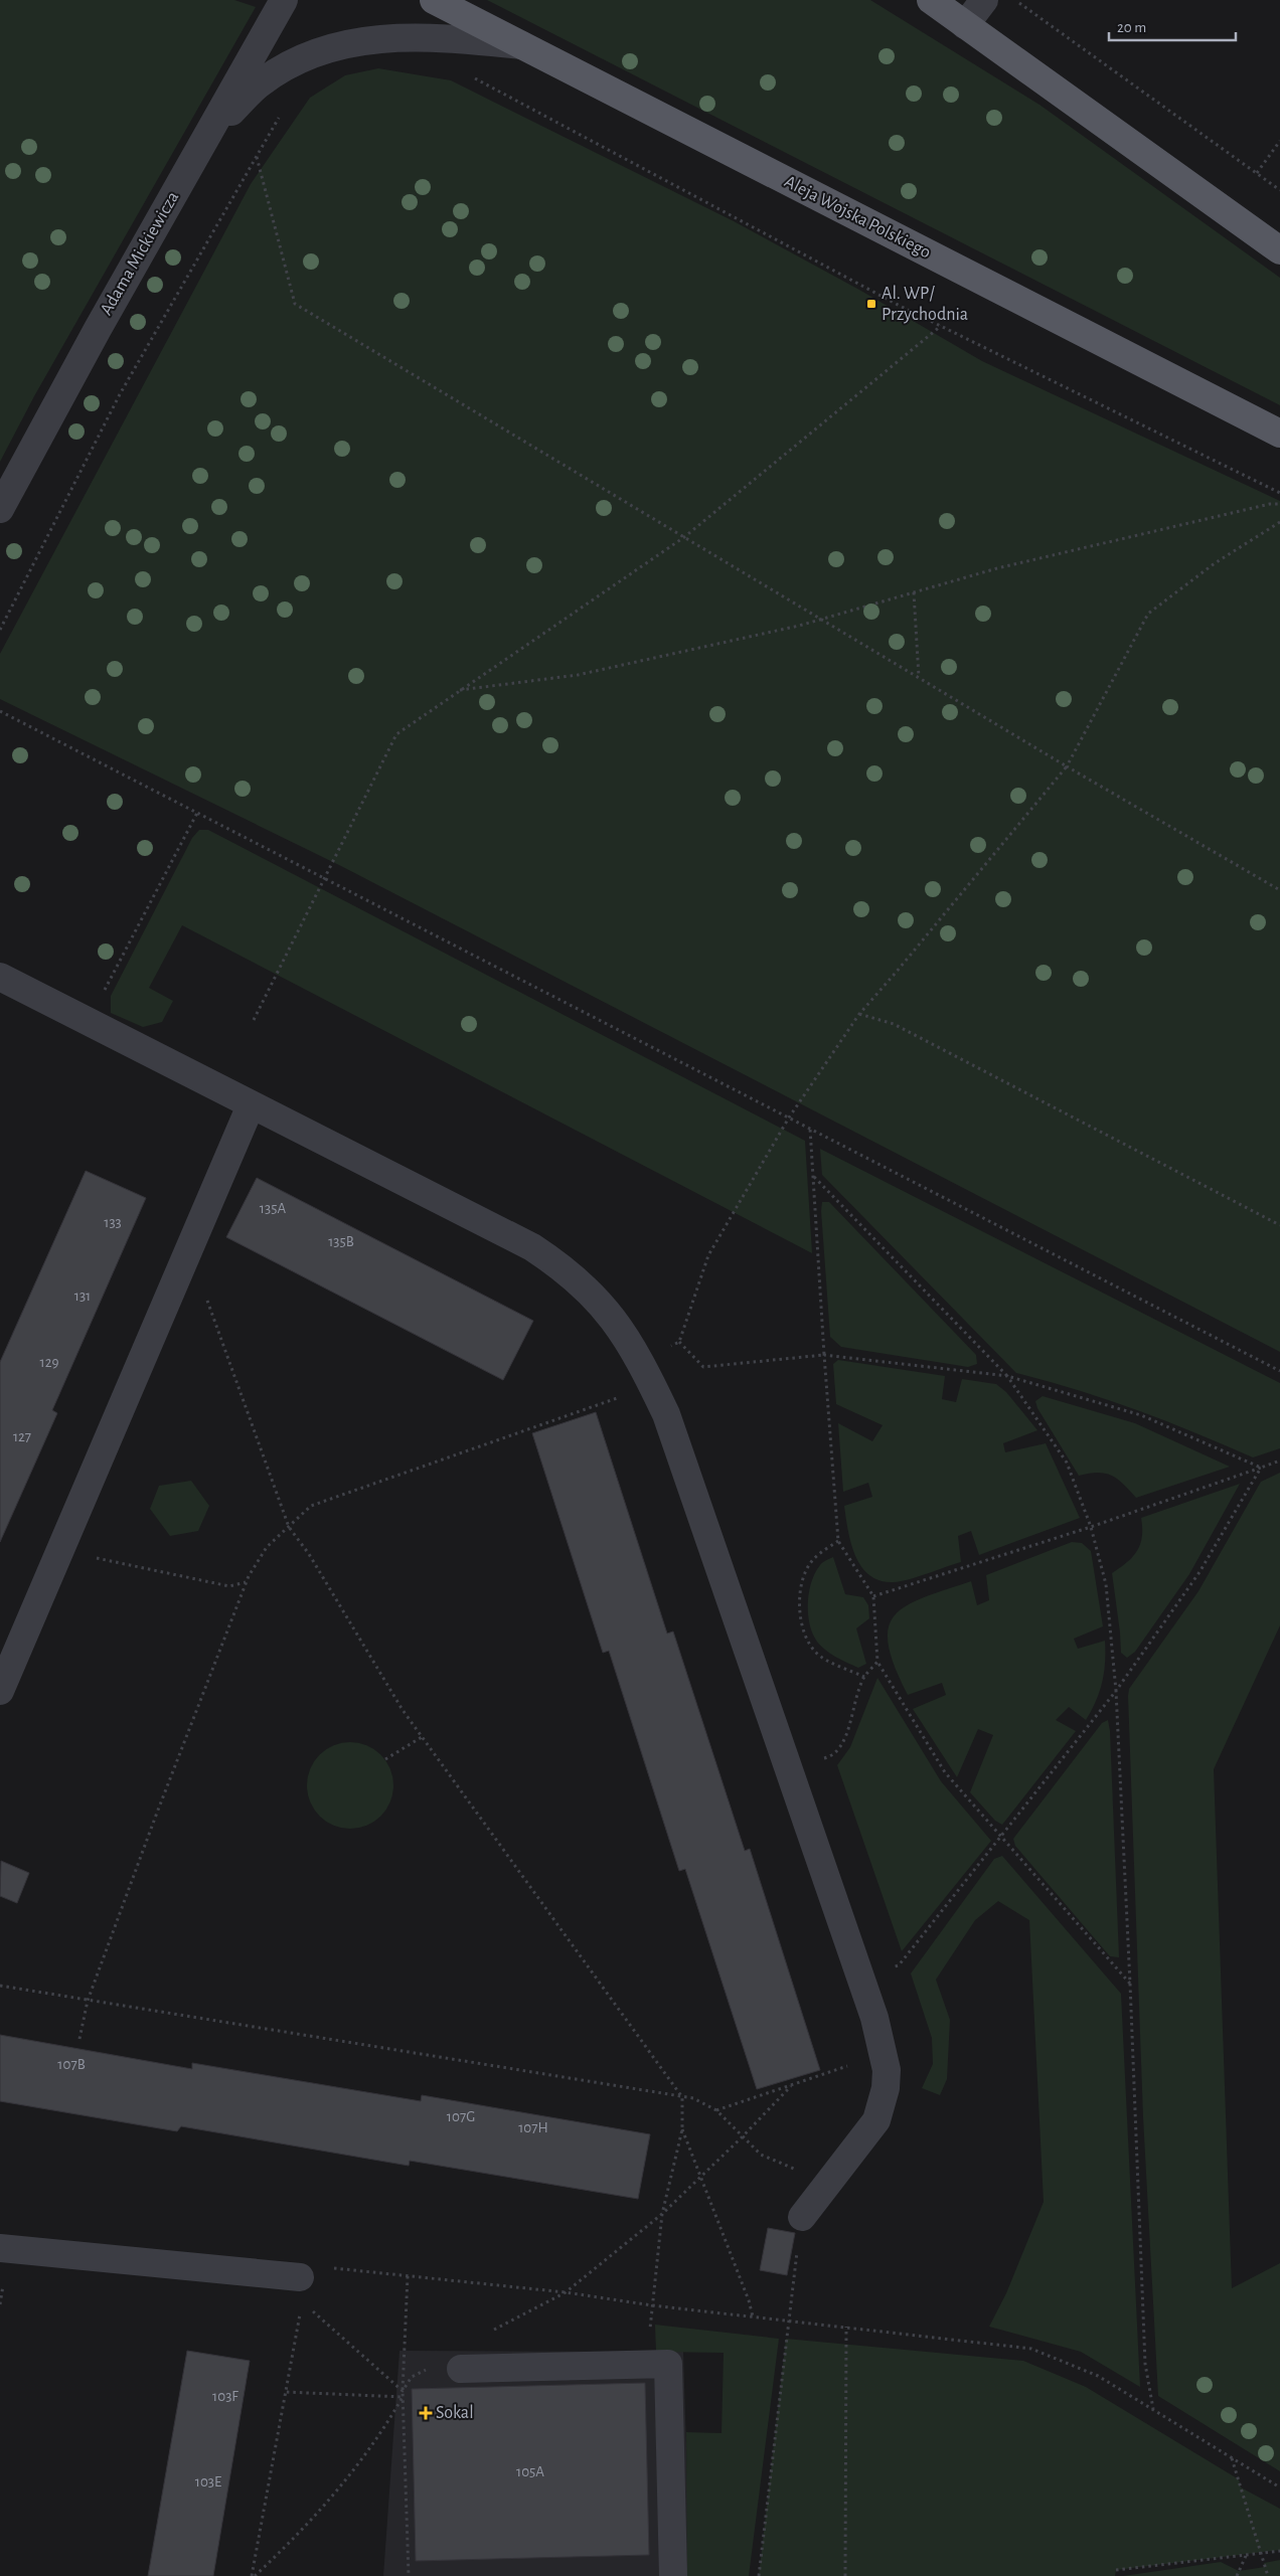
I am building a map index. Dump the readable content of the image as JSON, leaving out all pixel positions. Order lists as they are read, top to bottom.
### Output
{
  "streets": {
    "main road": ["Aleja Wojska Polskiego"],
    "street": ["Adama Mickiewicza"]
  },
  "places": {
    "transit": ["Al. WP/ Przychodnia"],
    "health": ["Sokal"]
  },
  "house_numbers": [
    "135A",
    "133",
    "135B",
    "131",
    "129",
    "127",
    "107B",
    "107G",
    "107H",
    "103F",
    "105A",
    "103E"
  ],
  "scale_bar": "20 m"
}
